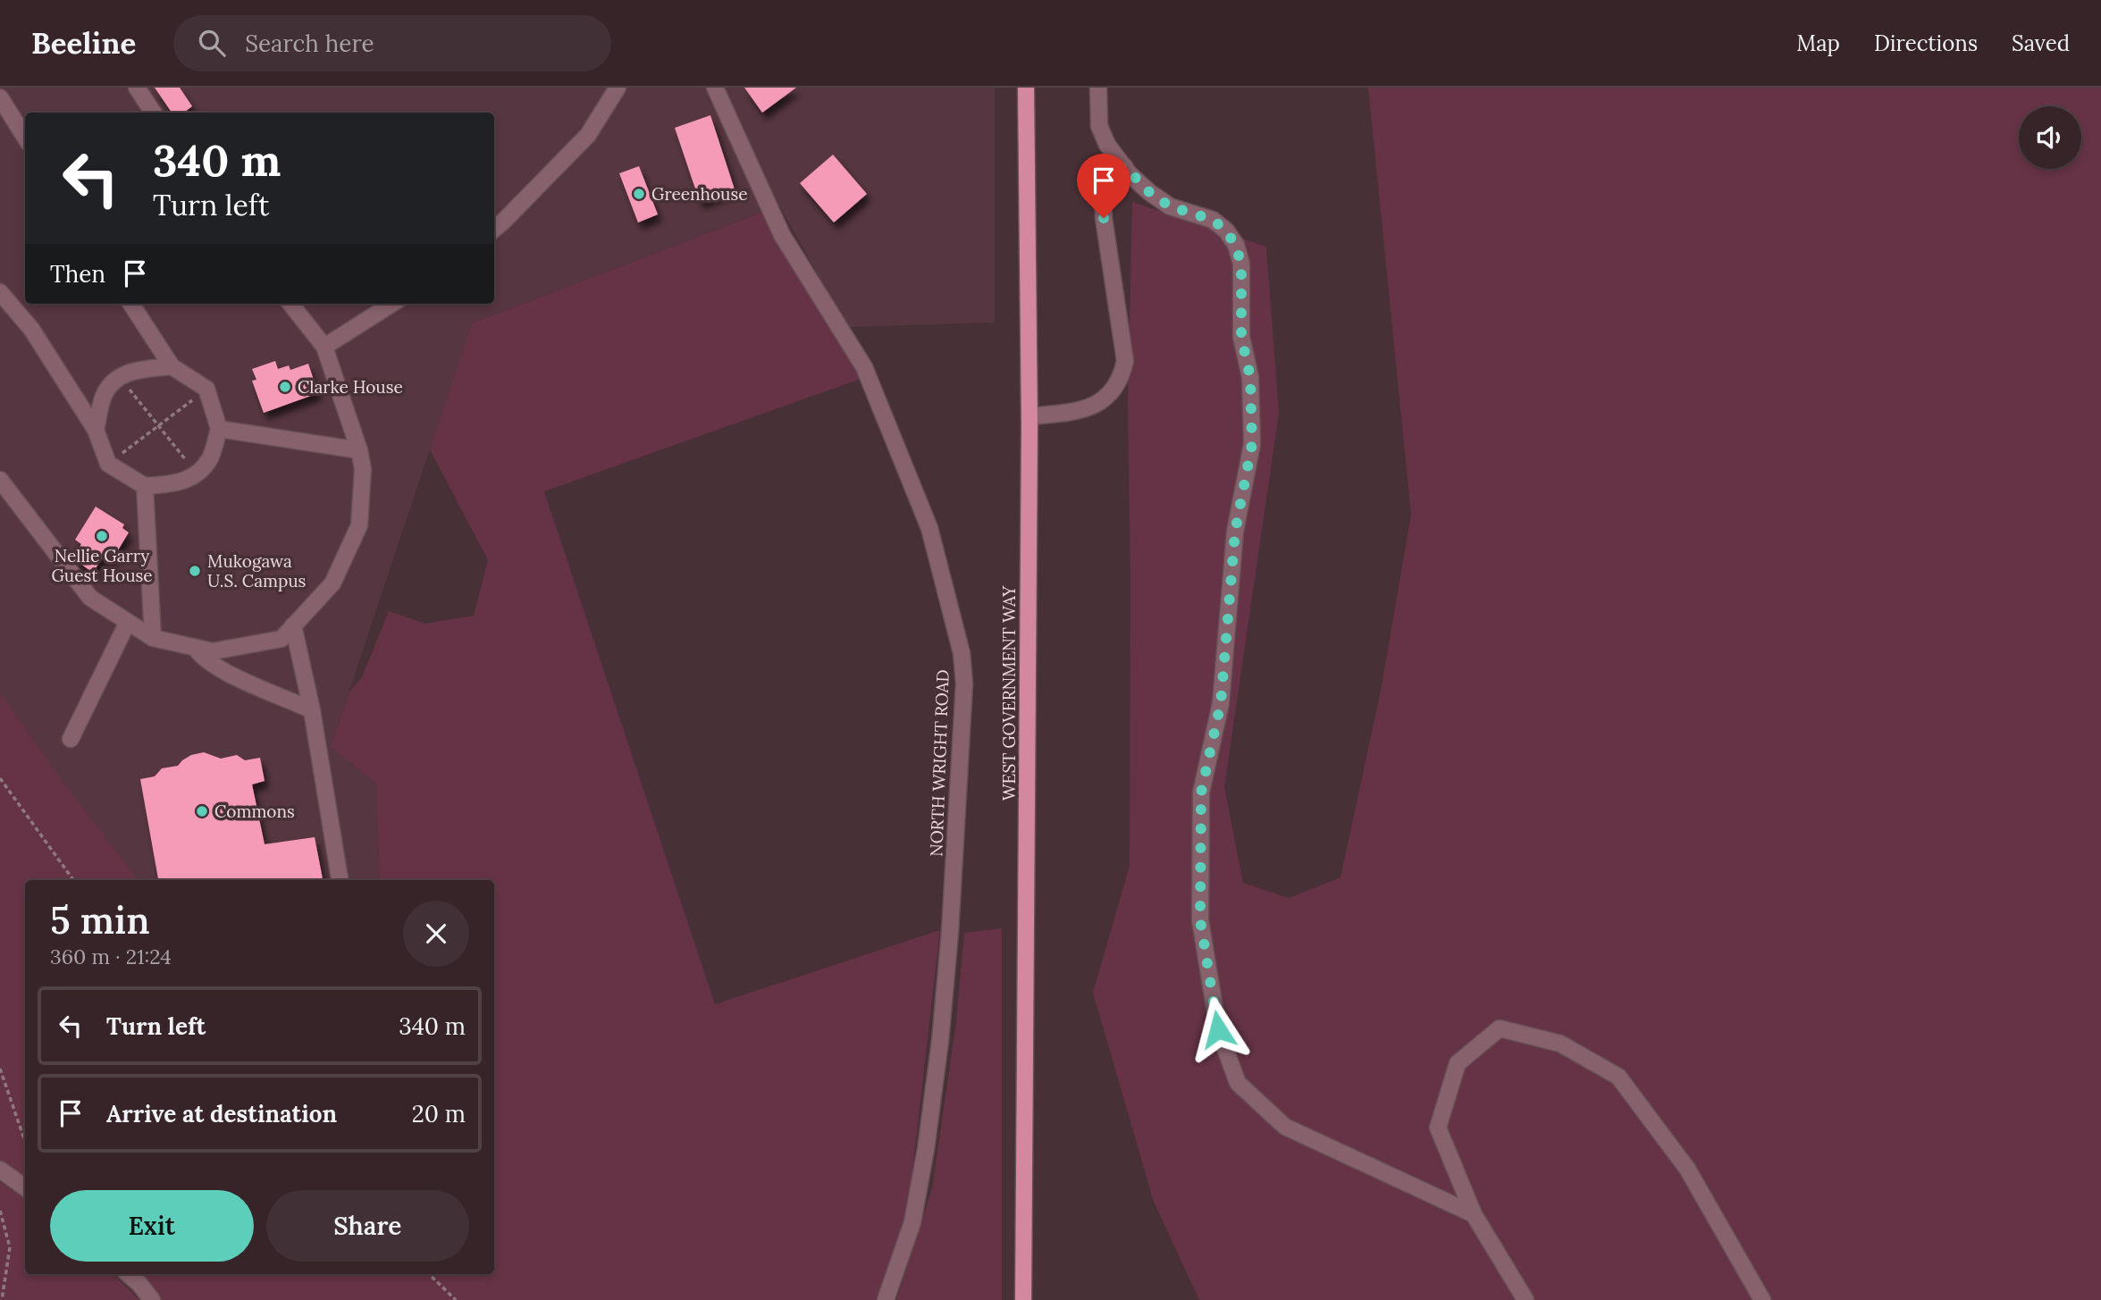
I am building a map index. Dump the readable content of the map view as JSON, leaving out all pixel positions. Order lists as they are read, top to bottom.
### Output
{
  "streets": {
    "main road": ["WEST GOVERNMENT WAY"],
    "street": ["NORTH WRIGHT ROAD"]
  },
  "places": [
    "Greenhouse",
    "Clarke House",
    "Nellie Garry Guest House",
    "Mukogawa U.S. Campus",
    "Commons"
  ],
  "page": {
    "header": "Beeline",
    "search": "Search here",
    "nav": ["Map", "Directions", "Saved"],
    "turn": ["340 m", "Turn left"],
    "then": "Then",
    "heading": ["5 min", "360 m · 21:24"],
    "list": [
      {
        "name": "Turn left",
        "value": "340 m"
      },
      {
        "name": "Arrive at destination",
        "value": "20 m"
      }
    ],
    "buttons": ["Exit", "Share"]
  }
}
